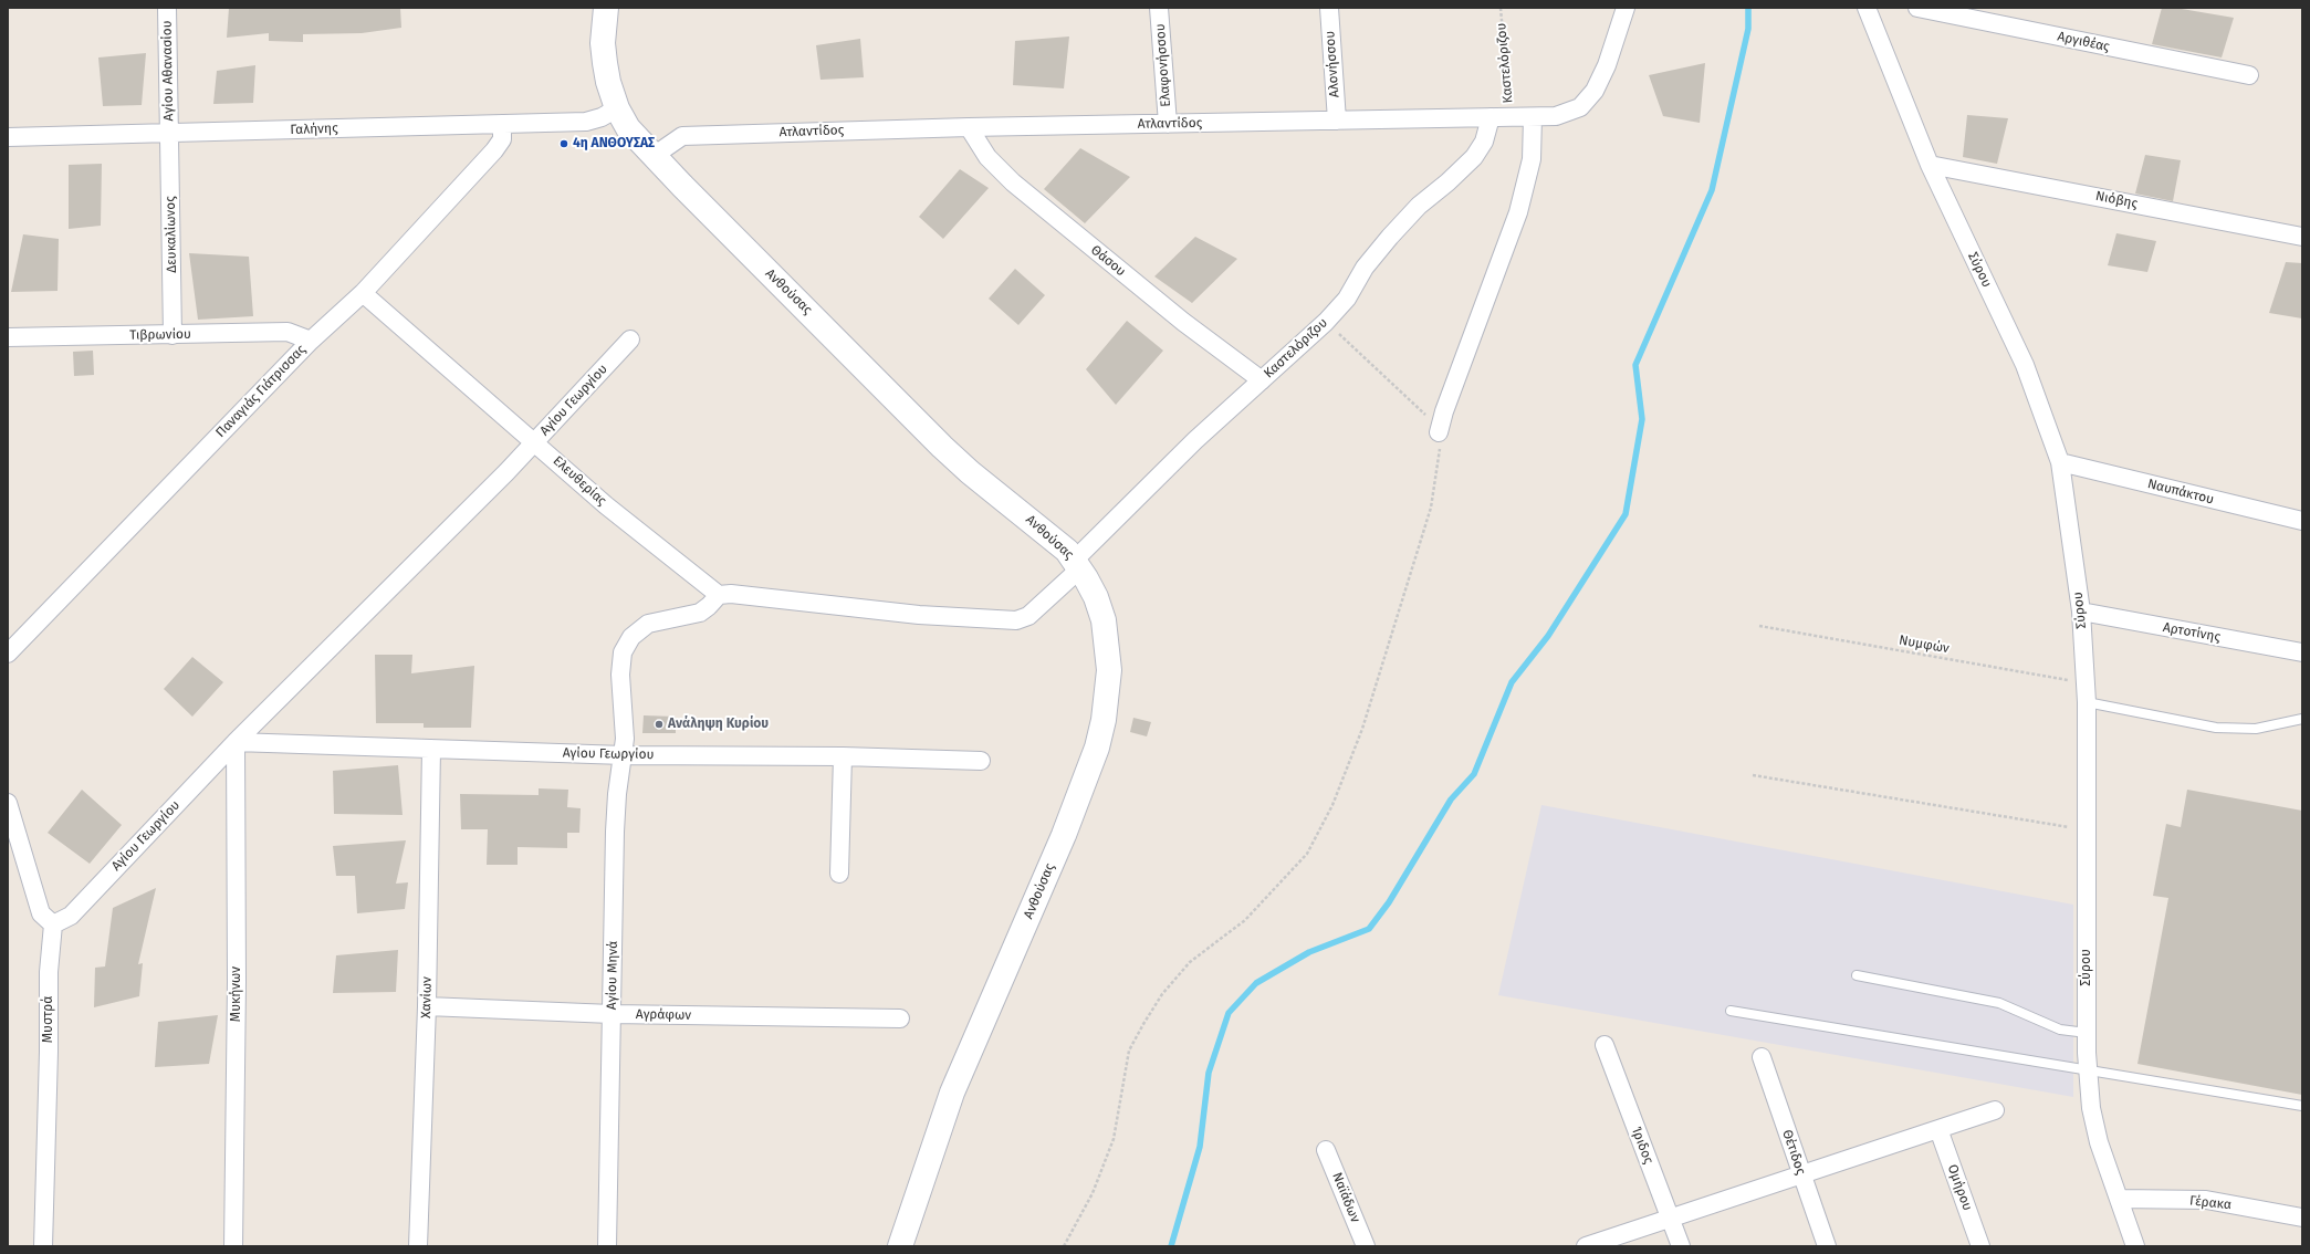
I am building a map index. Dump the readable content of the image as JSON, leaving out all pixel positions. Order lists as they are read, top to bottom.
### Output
{
  "streets": {
    "street": [
      "Αργιθέας",
      "Καστελόριζου",
      "Αλονήσσου",
      "Ελαφονήσσου",
      "Αγίου Αθανασίου",
      "Ατλαντίδος",
      "Γαλήνης",
      "Νιόβης",
      "Δευκαλίωνος",
      "Θάσου",
      "Σύρου",
      "Ανθούσας",
      "Τιβρωνίου",
      "Παναγιάς Γιάτρισσας",
      "Αγίου Γεωργίου",
      "Ελευθερίας",
      "Ναυπάκτου",
      "Αρτοτίνης",
      "Αγίου Μηνά",
      "Μυκήνων",
      "Χανίων",
      "Αγράφων",
      "Μυστρά",
      "Ίριδος",
      "Θέτιδος",
      "Ομήρου",
      "Ναϊάδων",
      "Γέρακα"
    ],
    "path": ["Νυμφών"]
  },
  "crossings": [
    ["Καστελόριζου", "Ατλαντίδος"],
    ["Καστελόριζου", "Θάσου"],
    ["Καστελόριζου", "Ανθούσας"],
    ["Καστελόριζου", "Ελευθερίας"],
    ["Καστελόριζου", "Αγίου Μηνά"],
    ["Αλονήσσου", "Ατλαντίδος"],
    ["Ελαφονήσσου", "Ατλαντίδος"],
    ["Αγίου Αθανασίου", "Γαλήνης"],
    ["Αγίου Αθανασίου", "Δευκαλίωνος"],
    ["Ατλαντίδος", "Θάσου"],
    ["Ατλαντίδος", "Ανθούσας"],
    ["Γαλήνης", "Δευκαλίωνος"],
    ["Γαλήνης", "Ανθούσας"],
    ["Γαλήνης", "Παναγιάς Γιάτρισσας"],
    ["Νιόβης", "Σύρου"],
    ["Δευκαλίωνος", "Τιβρωνίου"],
    ["Σύρου", "Ναυπάκτου"],
    ["Σύρου", "Αρτοτίνης"],
    ["Σύρου", "Νυμφών"],
    ["Σύρου", "Γέρακα"],
    ["Τιβρωνίου", "Παναγιάς Γιάτρισσας"],
    ["Παναγιάς Γιάτρισσας", "Ελευθερίας"],
    ["Αγίου Γεωργίου", "Ελευθερίας"],
    ["Αγίου Γεωργίου", "Αγίου Μηνά"],
    ["Αγίου Γεωργίου", "Μυκήνων"],
    ["Αγίου Γεωργίου", "Χανίων"],
    ["Αγίου Γεωργίου", "Μυστρά"],
    ["Ελευθερίας", "Αγίου Μηνά"],
    ["Αγίου Μηνά", "Αγράφων"],
    ["Χανίων", "Αγράφων"]
  ],
  "places": ["4η ΑΝΘΟΥΣΑΣ", "Ανάληψη Κυρίου"]
}
